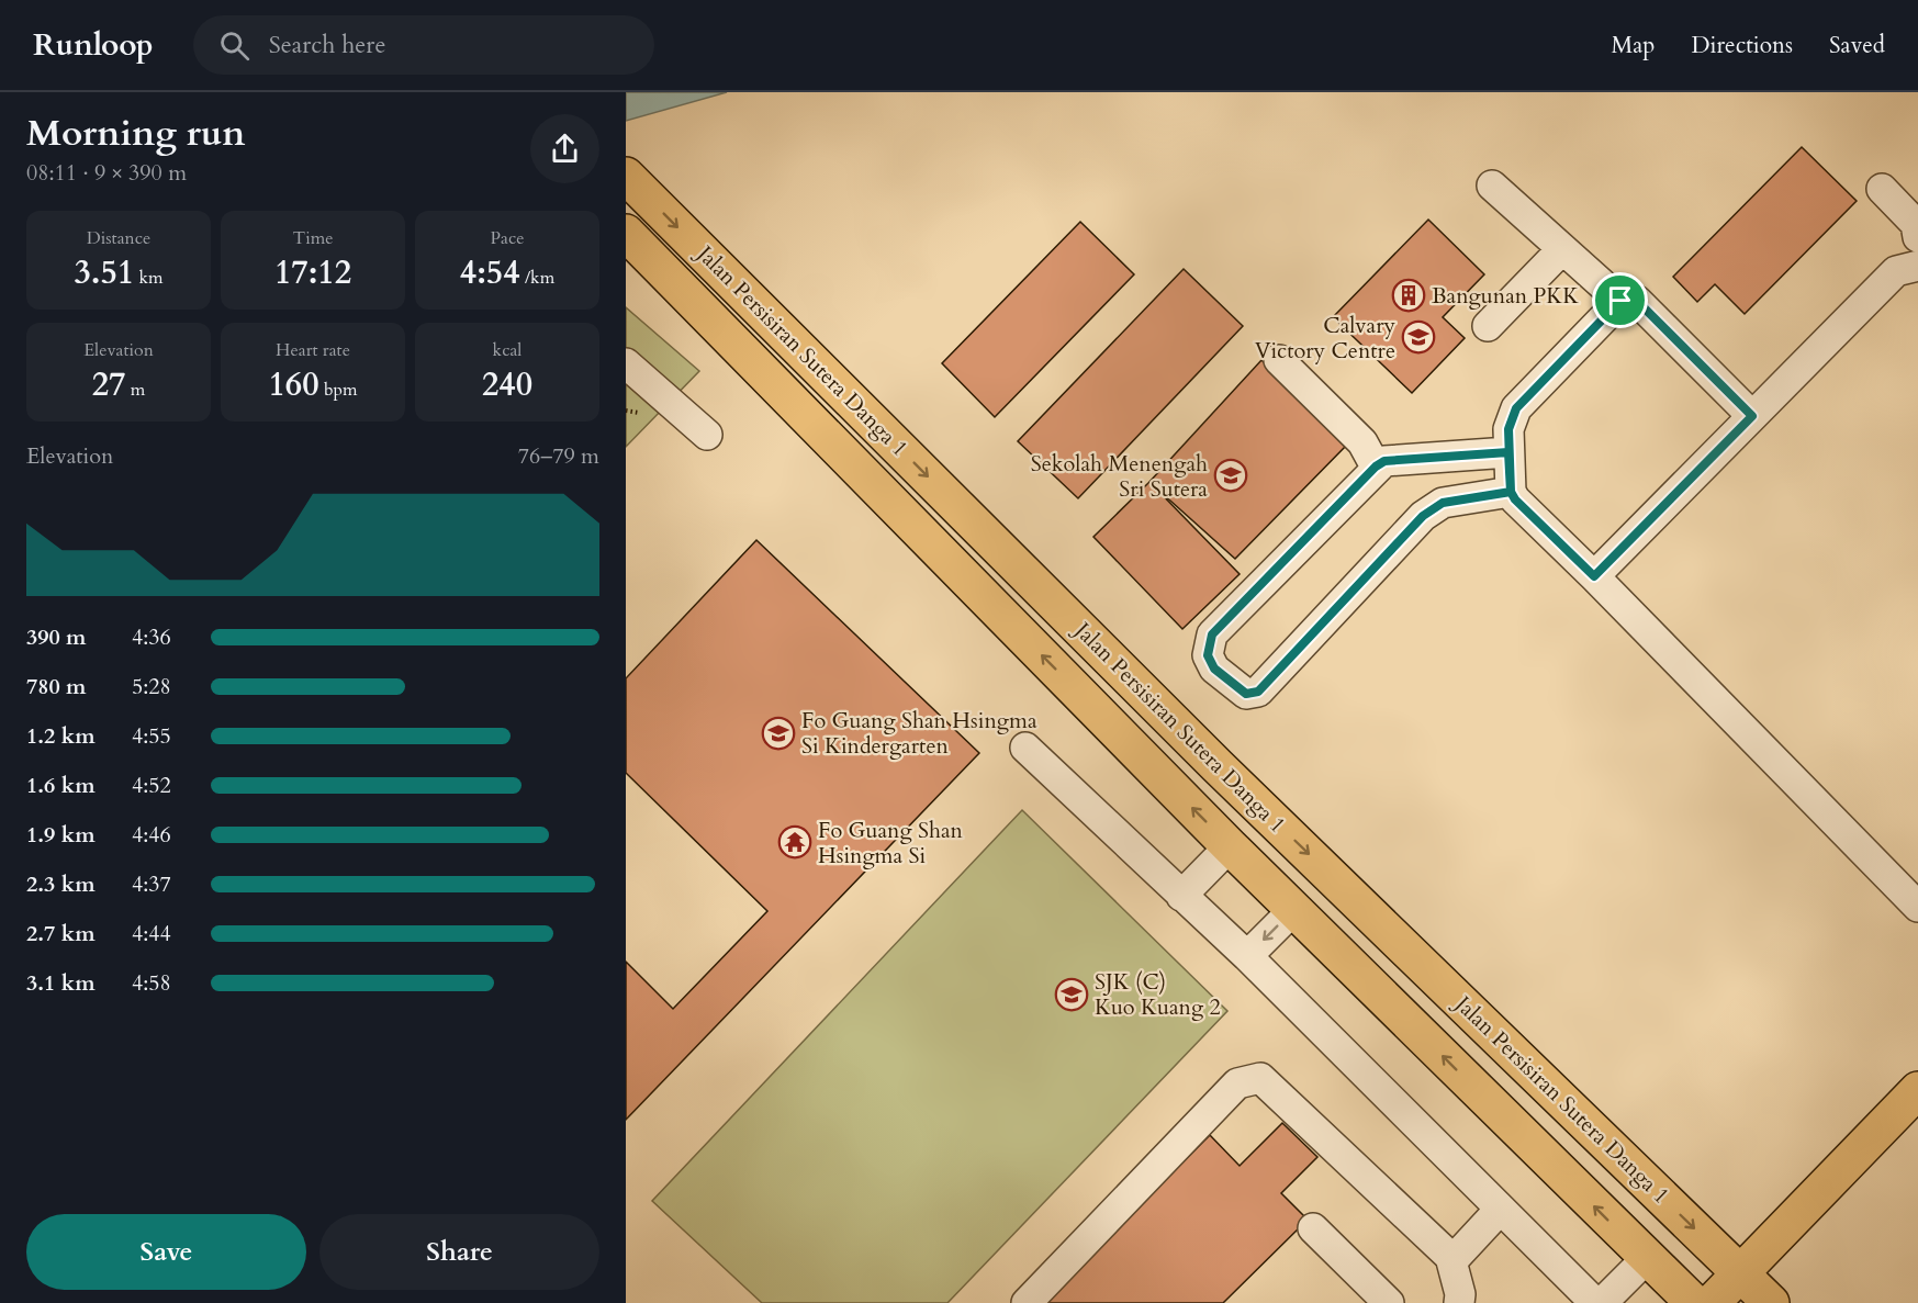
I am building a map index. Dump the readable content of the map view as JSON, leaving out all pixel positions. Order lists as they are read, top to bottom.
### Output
{
  "streets": {
    "main road": ["Jalan Persisiran Sutera Danga 1"]
  },
  "places": {
    "building": ["Bangunan PKK"],
    "school or university": [
      "Calvary Victory Centre",
      "Sekolah Menengah Sri Sutera",
      "Fo Guang Shan Hsingma Si Kindergarten",
      "SJK (C) Kuo Kuang 2"
    ],
    "temple": ["Fo Guang Shan Hsingma Si"]
  },
  "page": {
    "header": "Runloop",
    "search": "Search here",
    "nav": ["Map", "Directions", "Saved"],
    "heading": ["Morning run", "08:11 · 9 × 390 m"],
    "stats": [
      ["Distance", "3.51 km"],
      ["Time", "17:12"],
      ["Pace", "4:54 /km"],
      ["Elevation", "27 m"],
      ["Heart rate", "160 bpm"],
      ["kcal", "240"]
    ],
    "chart": ["Elevation", "76–79 m"],
    "list": [
      {
        "name": "390 m",
        "note": "4:36"
      },
      {
        "name": "780 m",
        "note": "5:28"
      },
      {
        "name": "1.2 km",
        "note": "4:55"
      },
      {
        "name": "1.6 km",
        "note": "4:52"
      },
      {
        "name": "1.9 km",
        "note": "4:46"
      },
      {
        "name": "2.3 km",
        "note": "4:37"
      },
      {
        "name": "2.7 km",
        "note": "4:44"
      },
      {
        "name": "3.1 km",
        "note": "4:58"
      }
    ],
    "buttons": ["Save", "Share"]
  }
}
